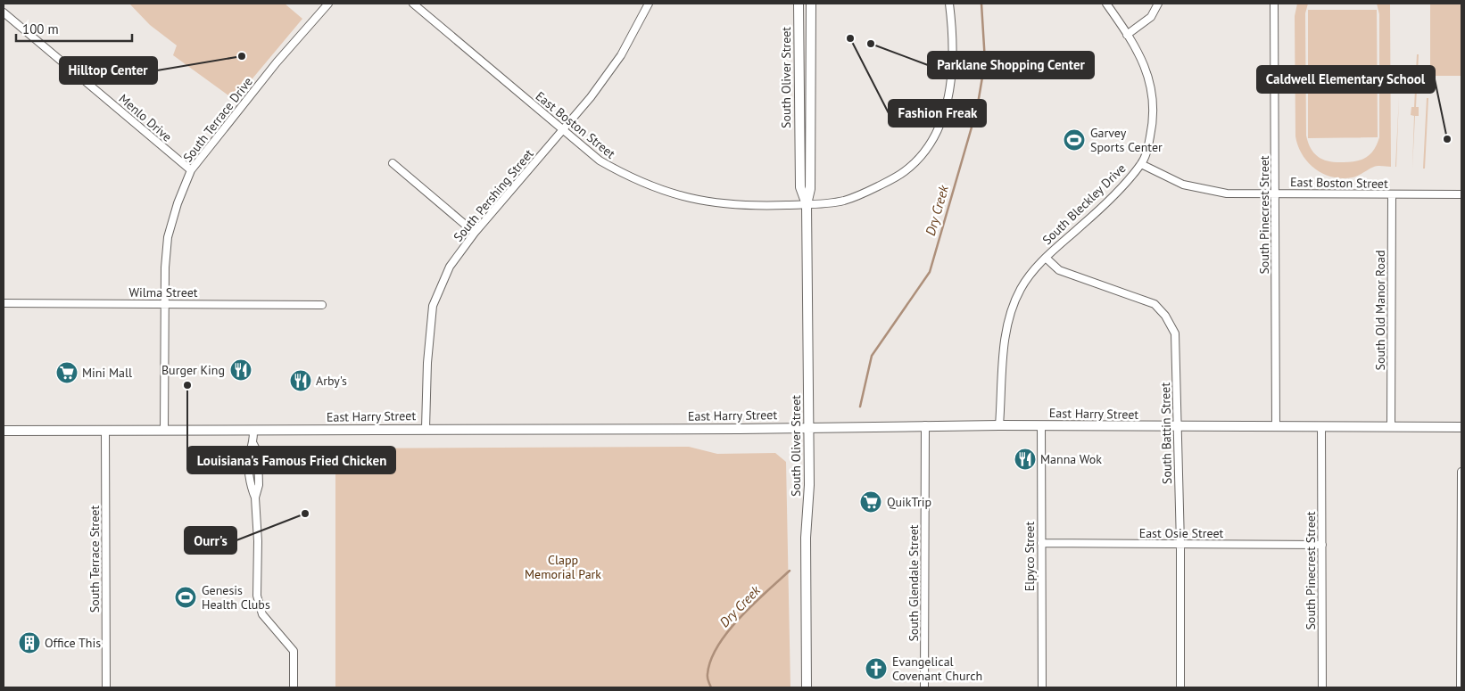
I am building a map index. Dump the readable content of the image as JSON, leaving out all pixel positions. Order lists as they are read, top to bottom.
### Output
{
  "streets": {
    "main road": ["South Oliver Street", "East Harry Street"],
    "street": [
      "Menlo Drive",
      "South Terrace Drive",
      "East Boston Street",
      "South Pershing Street",
      "South Bleckley Drive",
      "South Pinecrest Street",
      "Wilma Street",
      "South Old Manor Road",
      "South Battin Street",
      "East Osie Street",
      "Elpyco Street",
      "South Terrace Street",
      "South Glendale Street"
    ]
  },
  "crossings": [
    ["South Oliver Street", "East Boston Street"],
    ["South Oliver Street", "East Harry Street"],
    ["Menlo Drive", "South Terrace Drive"],
    ["South Terrace Drive", "Wilma Street"],
    ["South Terrace Drive", "East Harry Street"],
    ["East Boston Street", "South Pershing Street"],
    ["East Boston Street", "South Bleckley Drive"],
    ["East Boston Street", "South Pinecrest Street"],
    ["East Boston Street", "South Old Manor Road"],
    ["South Pershing Street", "East Harry Street"],
    ["South Bleckley Drive", "East Harry Street"],
    ["South Bleckley Drive", "South Battin Street"],
    ["South Pinecrest Street", "East Harry Street"],
    ["South Pinecrest Street", "East Osie Street"],
    ["South Old Manor Road", "East Harry Street"],
    ["East Harry Street", "South Battin Street"],
    ["East Harry Street", "Elpyco Street"],
    ["East Harry Street", "South Terrace Street"],
    ["East Harry Street", "South Glendale Street"],
    ["South Battin Street", "East Osie Street"],
    ["East Osie Street", "Elpyco Street"]
  ],
  "water": ["Dry Creek"],
  "parks": ["Clapp Memorial Park"],
  "places": {
    "other": [
      "Fashion Freak",
      "Parklane Shopping Center",
      "Hilltop Center",
      "Caldwell Elementary School",
      "Louisiana's Famous Fried Chicken",
      "Ourr's"
    ],
    "sports": ["Garvey Sports Center", "Genesis Health Clubs"],
    "restaurant": ["Burger King", "Arby's", "Manna Wok"],
    "supermarket": ["Mini Mall", "QuikTrip"],
    "building": ["Office This"],
    "church": ["Evangelical Covenant Church"]
  },
  "scale_bar": "100 m"
}
